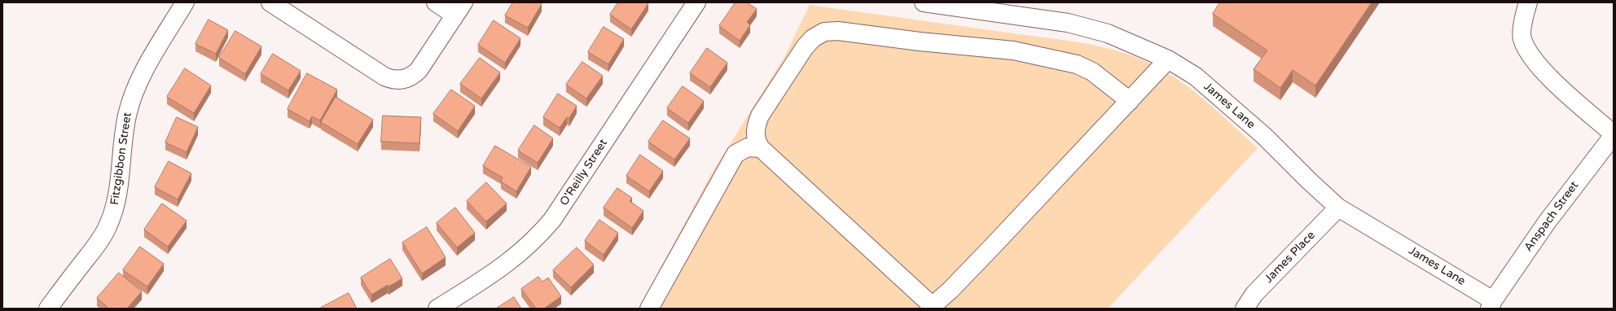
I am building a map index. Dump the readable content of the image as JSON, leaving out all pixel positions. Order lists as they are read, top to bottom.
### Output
{
  "streets": {
    "street": [
      "James Lane",
      "Fitzgibbon Street",
      "O'Reilly Street",
      "Anspach Street",
      "James Place"
    ]
  },
  "crossings": [
    ["James Lane", "Anspach Street"],
    ["James Lane", "James Place"]
  ]
}
